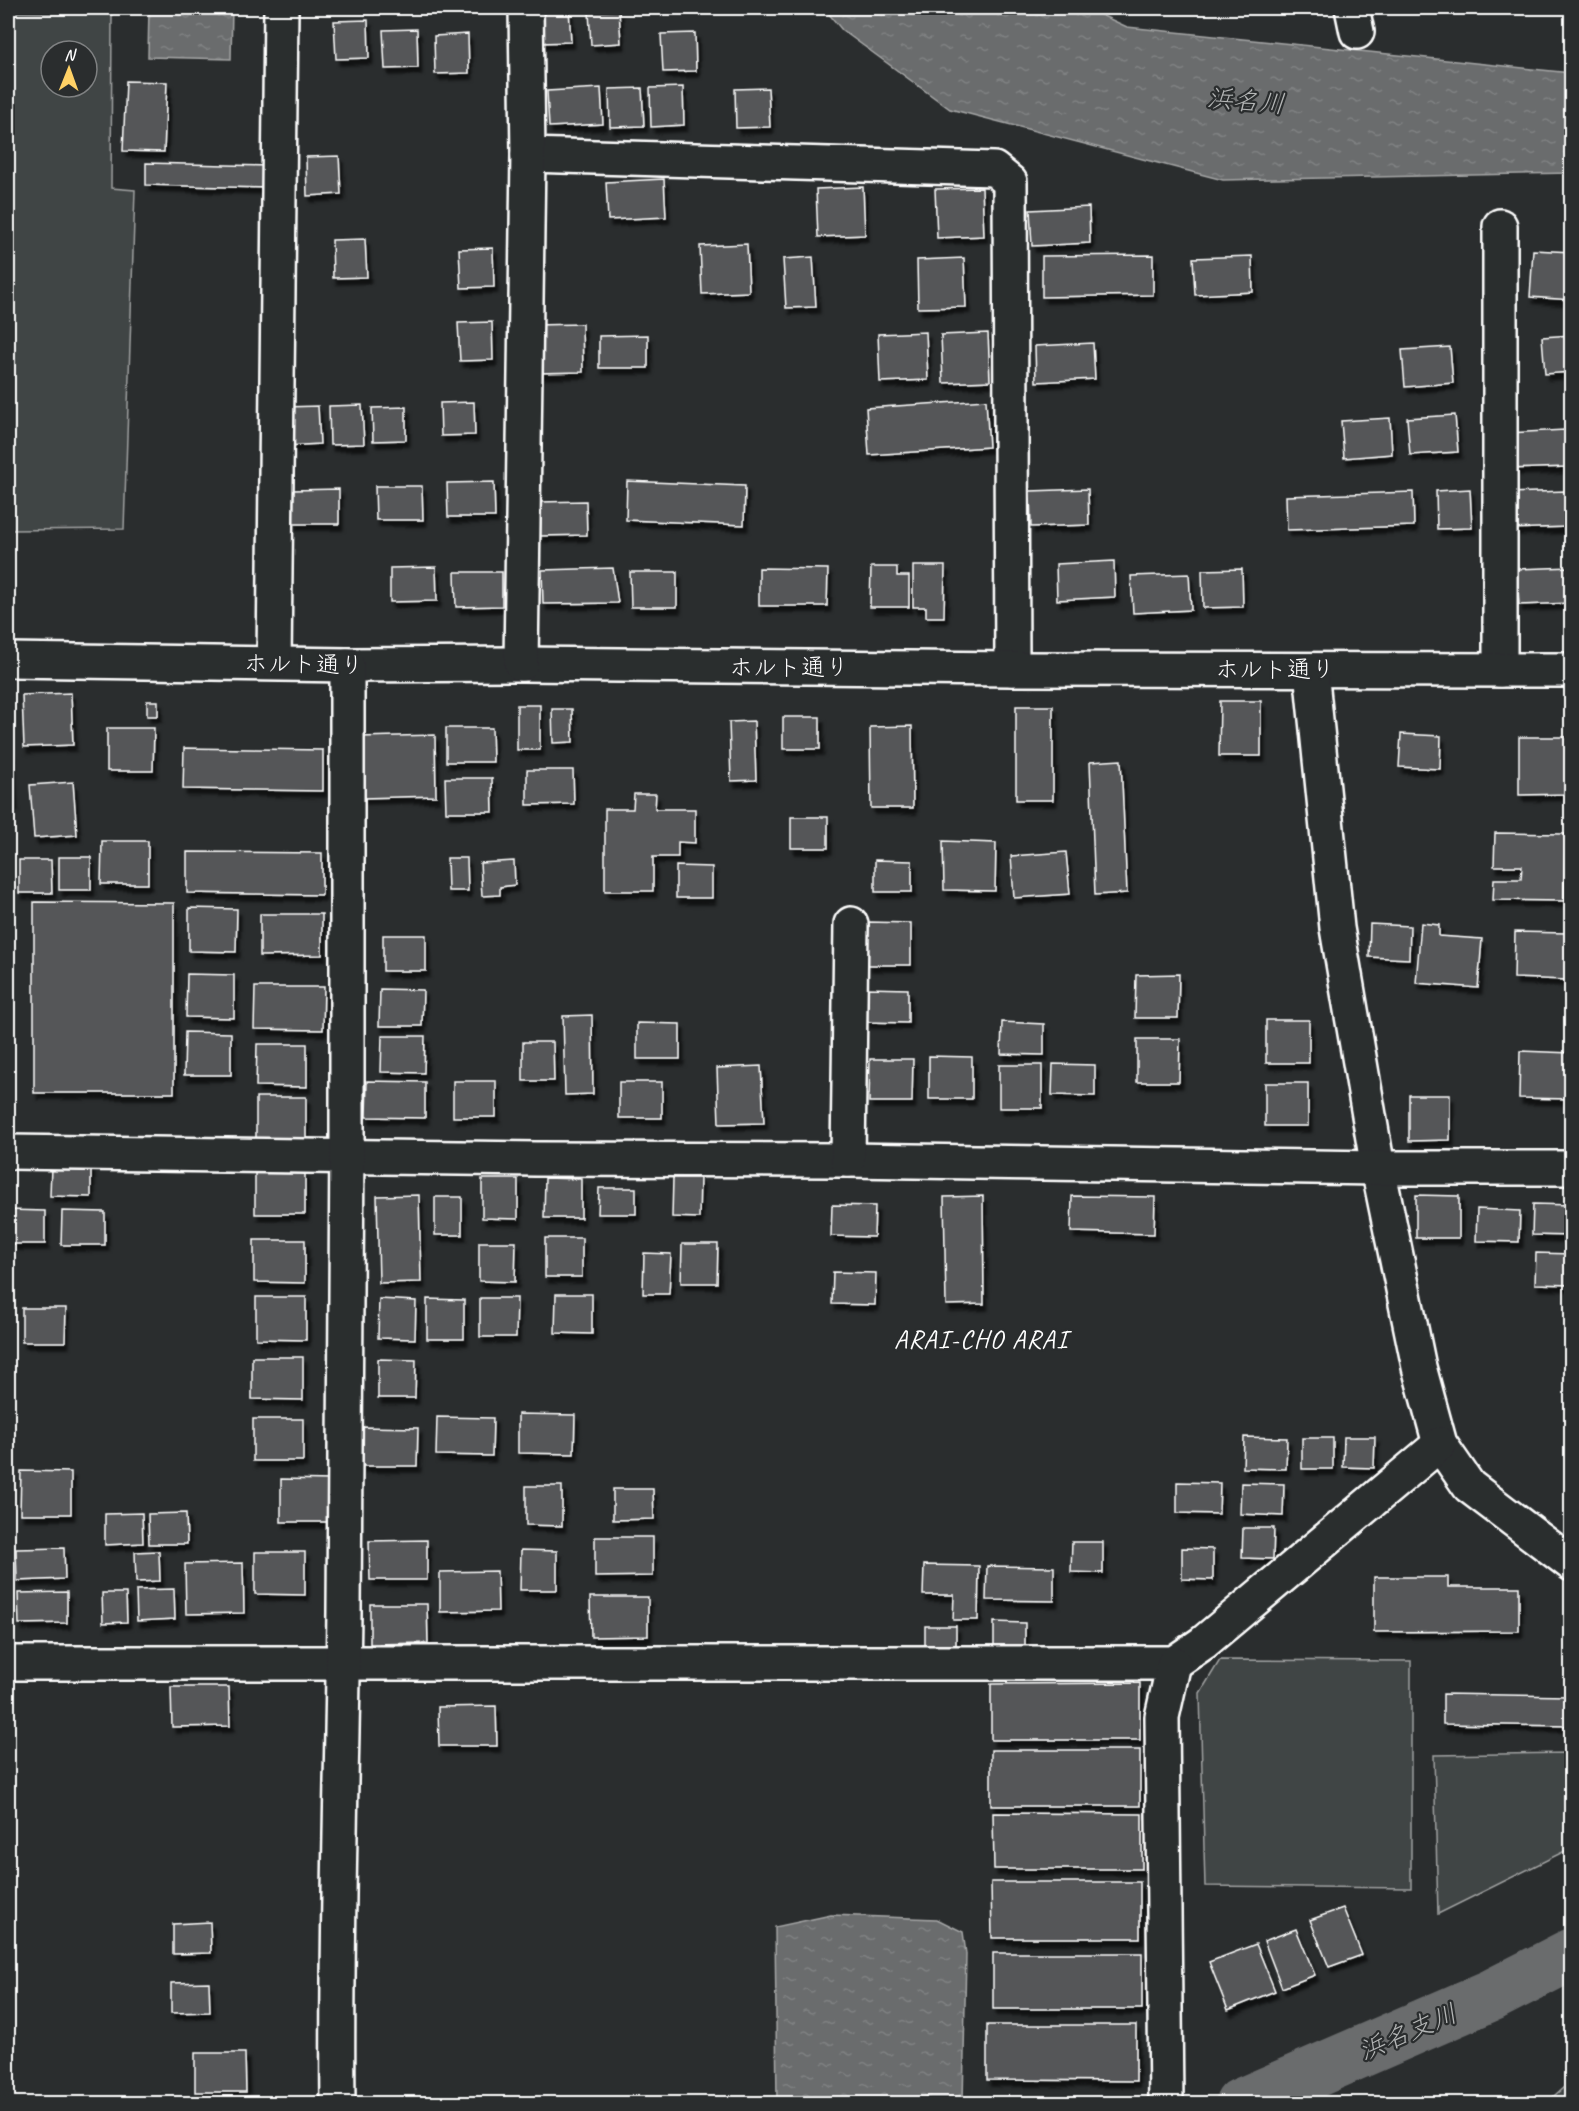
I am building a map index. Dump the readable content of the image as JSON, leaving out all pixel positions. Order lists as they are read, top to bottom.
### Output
{
  "streets": {
    "street": ["ホルト通り"]
  },
  "districts": ["ARAI-CHO ARAI"],
  "water": ["浜名川", "浜名支川"],
  "north": "top"
}
